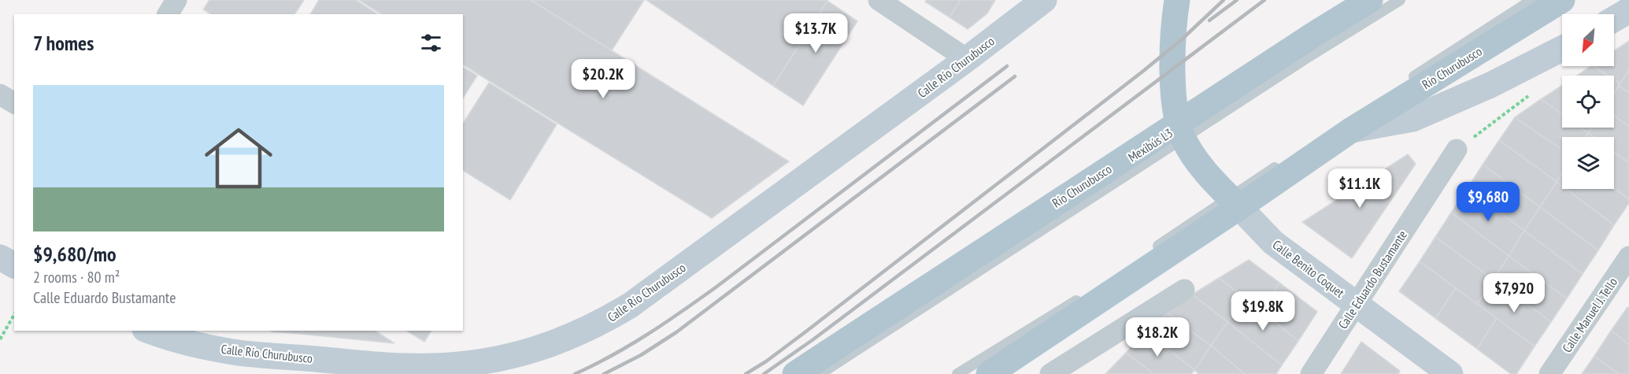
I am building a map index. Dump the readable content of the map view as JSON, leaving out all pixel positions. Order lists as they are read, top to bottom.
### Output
{
  "streets": {
    "main road": ["Río Churubusco"],
    "street": [
      "Calle Río Churubusco",
      "Calle Benito Coquet",
      "Calle Eduardo Bustamante",
      "Calle Manuel J. Tello"
    ],
    "lane": ["Mexibús L3"]
  },
  "crossings": [
    ["Río Churubusco", "Mexibús L3"],
    ["Río Churubusco", "Calle Benito Coquet"],
    ["Calle Benito Coquet", "Calle Eduardo Bustamante"]
  ],
  "north": "bottom left",
  "page": {
    "price": [
      "$13.7K",
      "$20.2K",
      "$11.1K",
      "$9,680",
      "$7,920",
      "$19.8K",
      "$18.2K"
    ],
    "heading": "7 homes",
    "list": [
      {
        "name": "$9,680/mo",
        "note": "2 rooms · 80 m² · Calle Eduardo Bustamante"
      }
    ]
  }
}
